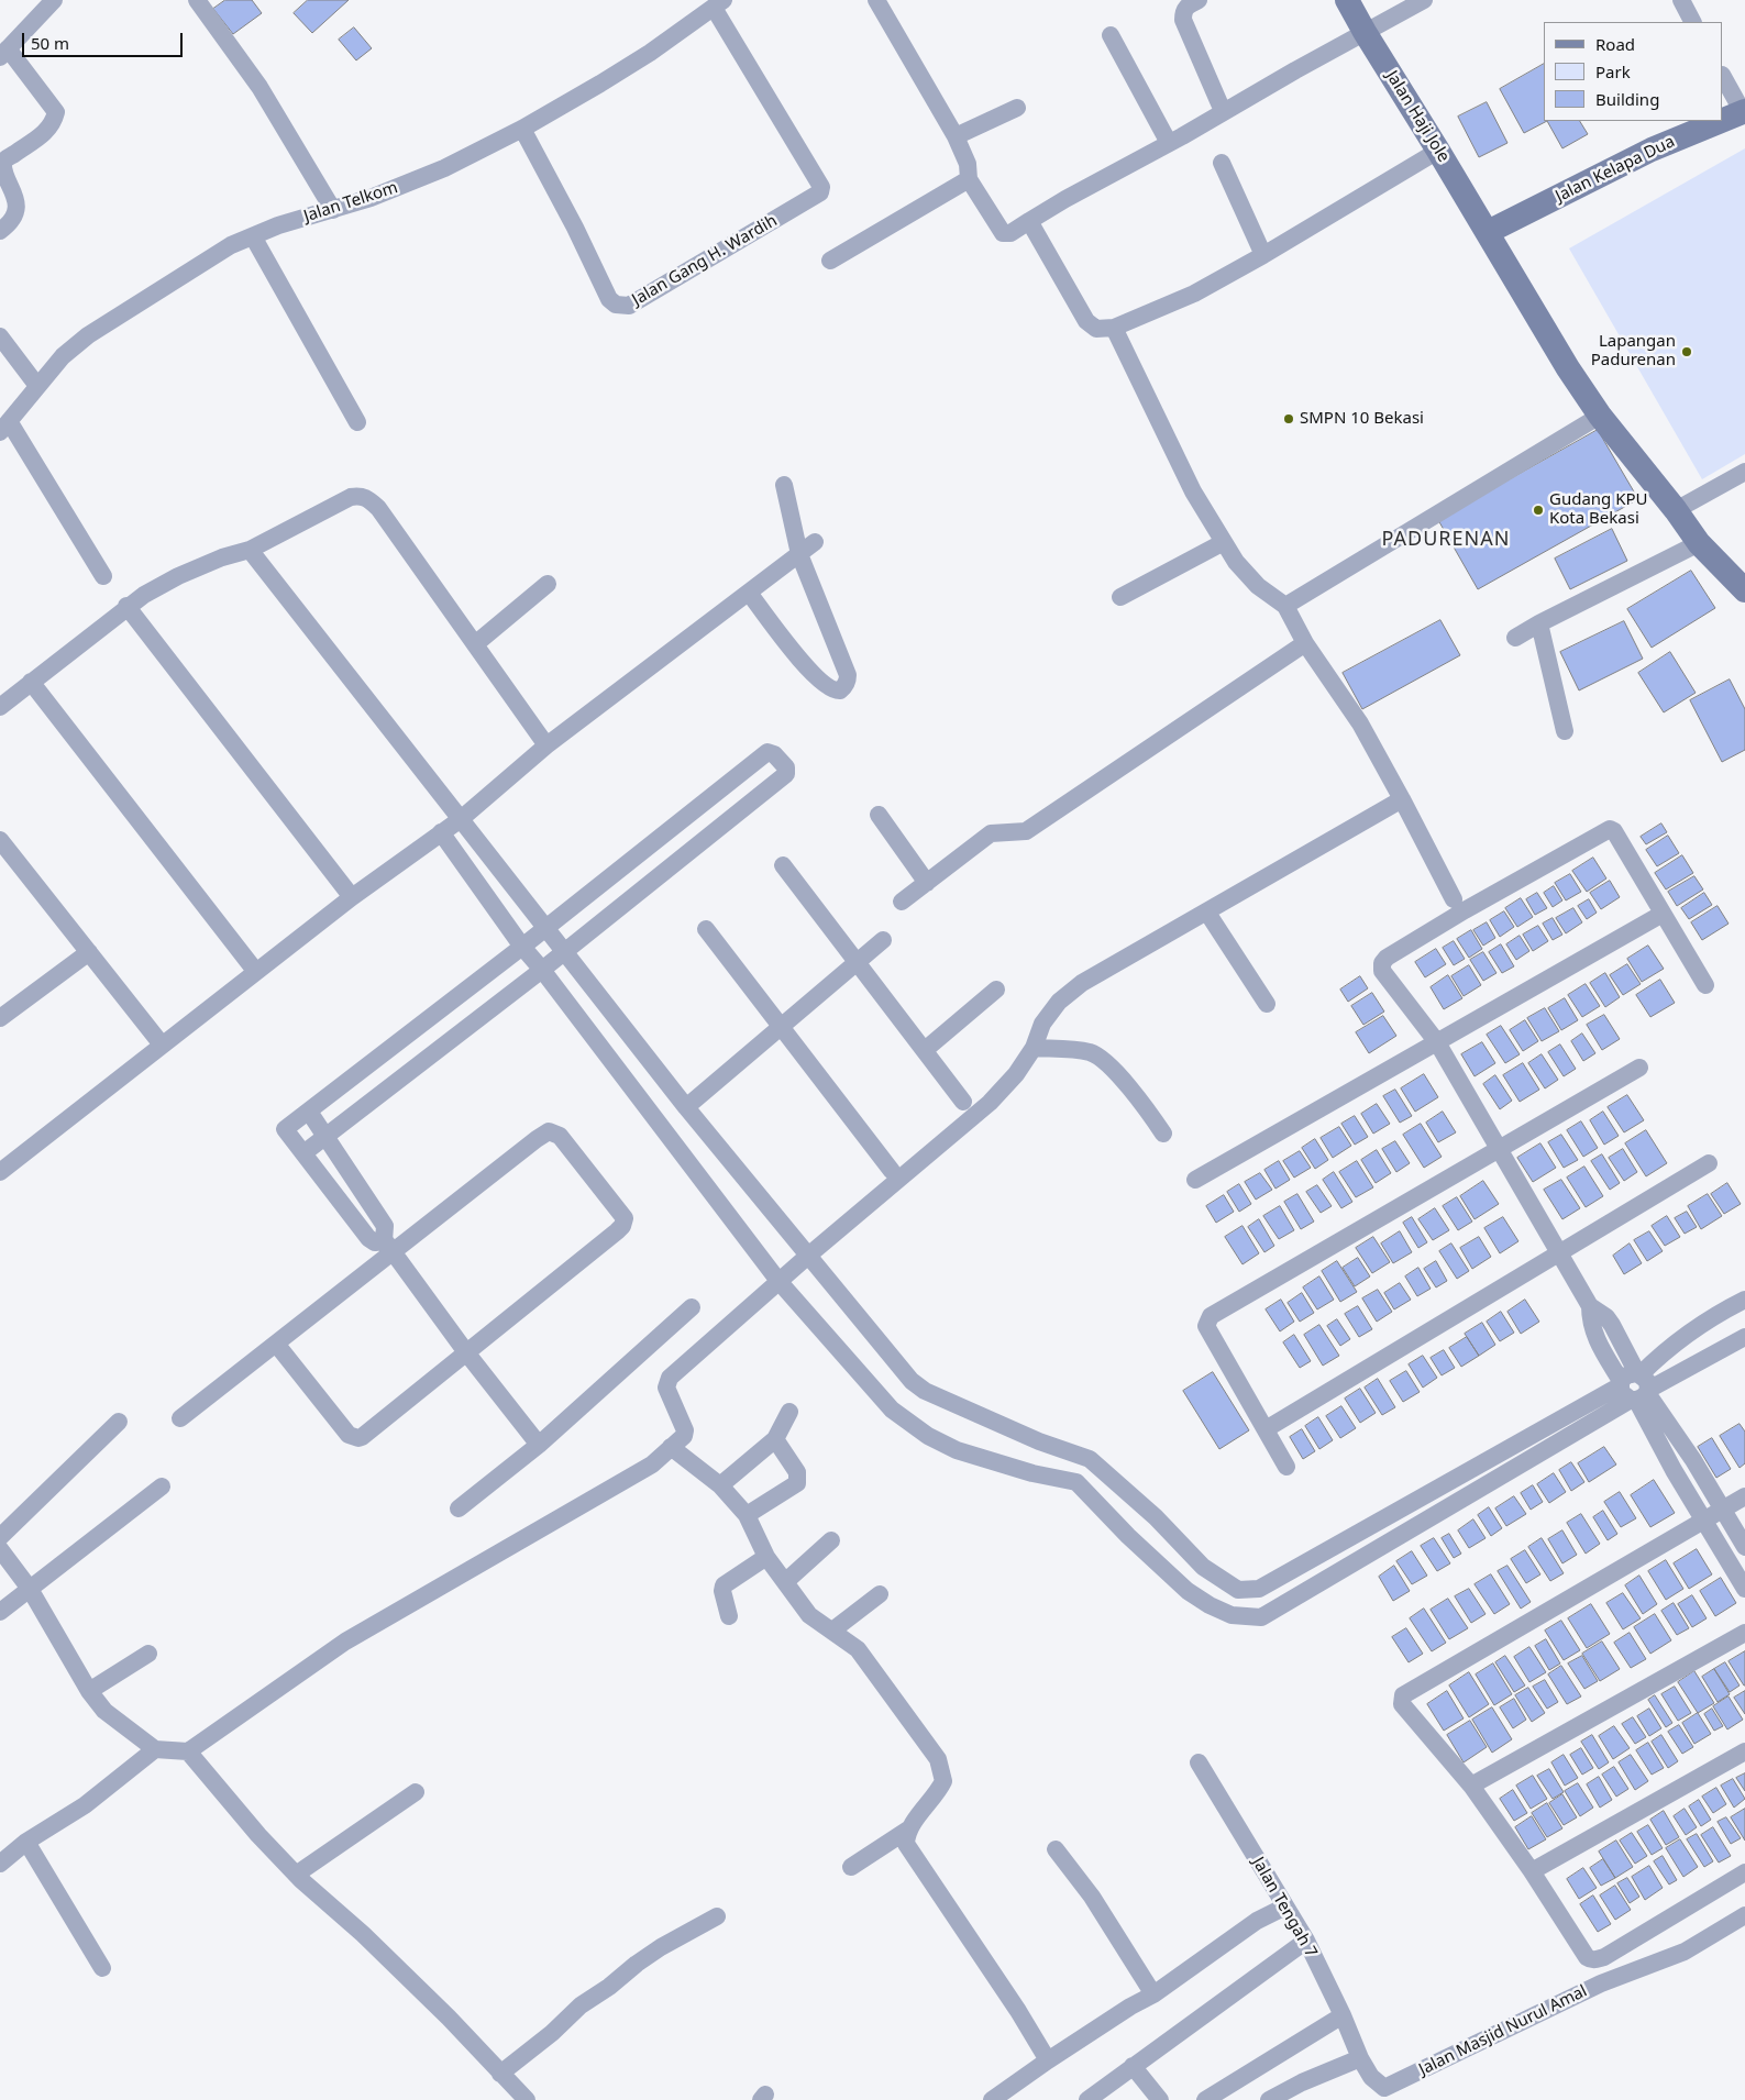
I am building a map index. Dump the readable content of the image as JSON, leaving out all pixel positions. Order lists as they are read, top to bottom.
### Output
{
  "streets": {
    "main road": ["Jalan Haji Jole", "Jalan Kelapa Dua"],
    "street": [
      "Jalan Telkom",
      "Jalan Gang H. Wardih",
      "Jalan Tengah 7",
      "Jalan Masjid Nurul Amal"
    ]
  },
  "crossings": [
    ["Jalan Haji Jole", "Jalan Kelapa Dua"],
    ["Jalan Telkom", "Jalan Gang H. Wardih"],
    ["Jalan Tengah 7", "Jalan Masjid Nurul Amal"]
  ],
  "districts": ["PADURENAN"],
  "places": ["Lapangan Padurenan", "SMPN 10 Bekasi", "Gudang KPU Kota Bekasi"],
  "legend": ["Road", "Park", "Building"],
  "scale_bar": "50 m"
}
